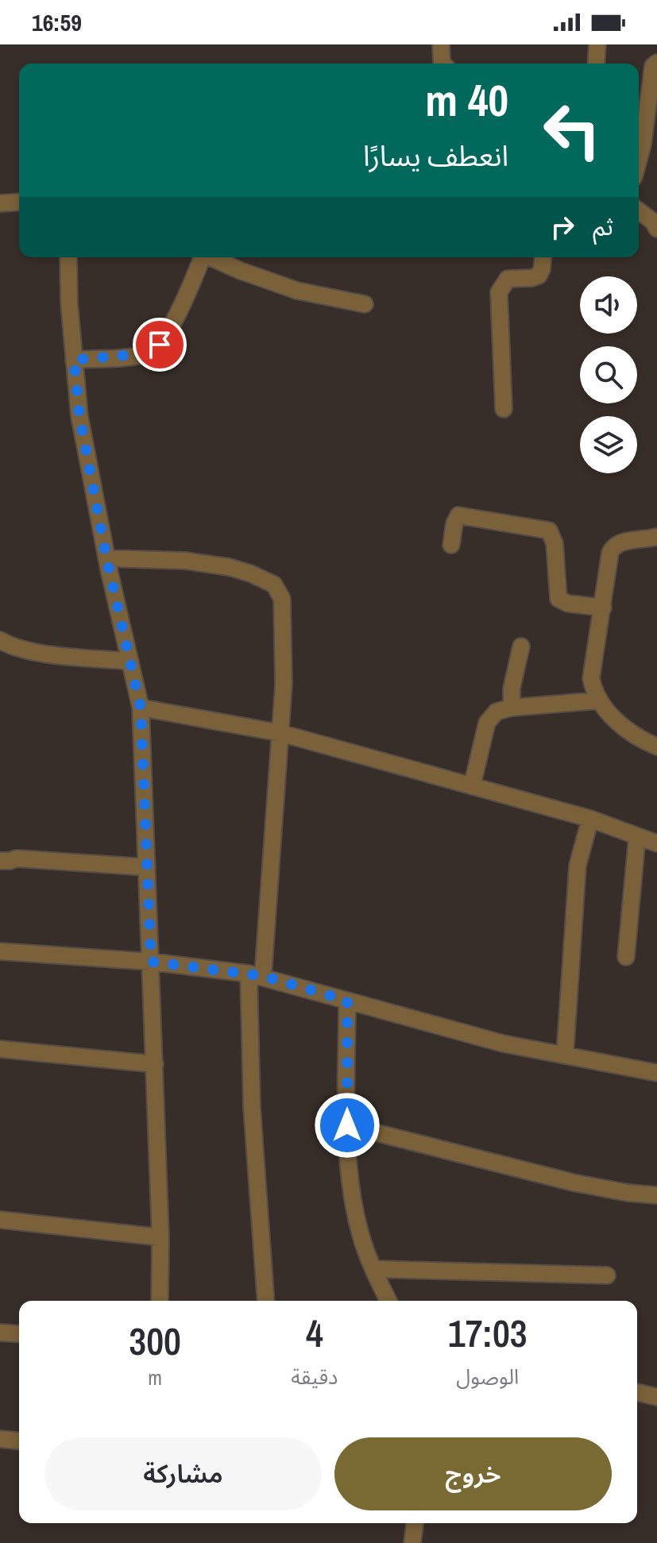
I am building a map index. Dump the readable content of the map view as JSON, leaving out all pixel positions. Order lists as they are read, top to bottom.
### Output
{
  "page": {
    "status": "16:59",
    "turn": ["40 m", "انعطف يسارًا"],
    "then": "ثم",
    "eta": [
      "17:03",
      "الوصول",
      "4",
      "دقيقة",
      "300",
      "m"
    ],
    "buttons": ["خروج", "مشاركة"]
  }
}
